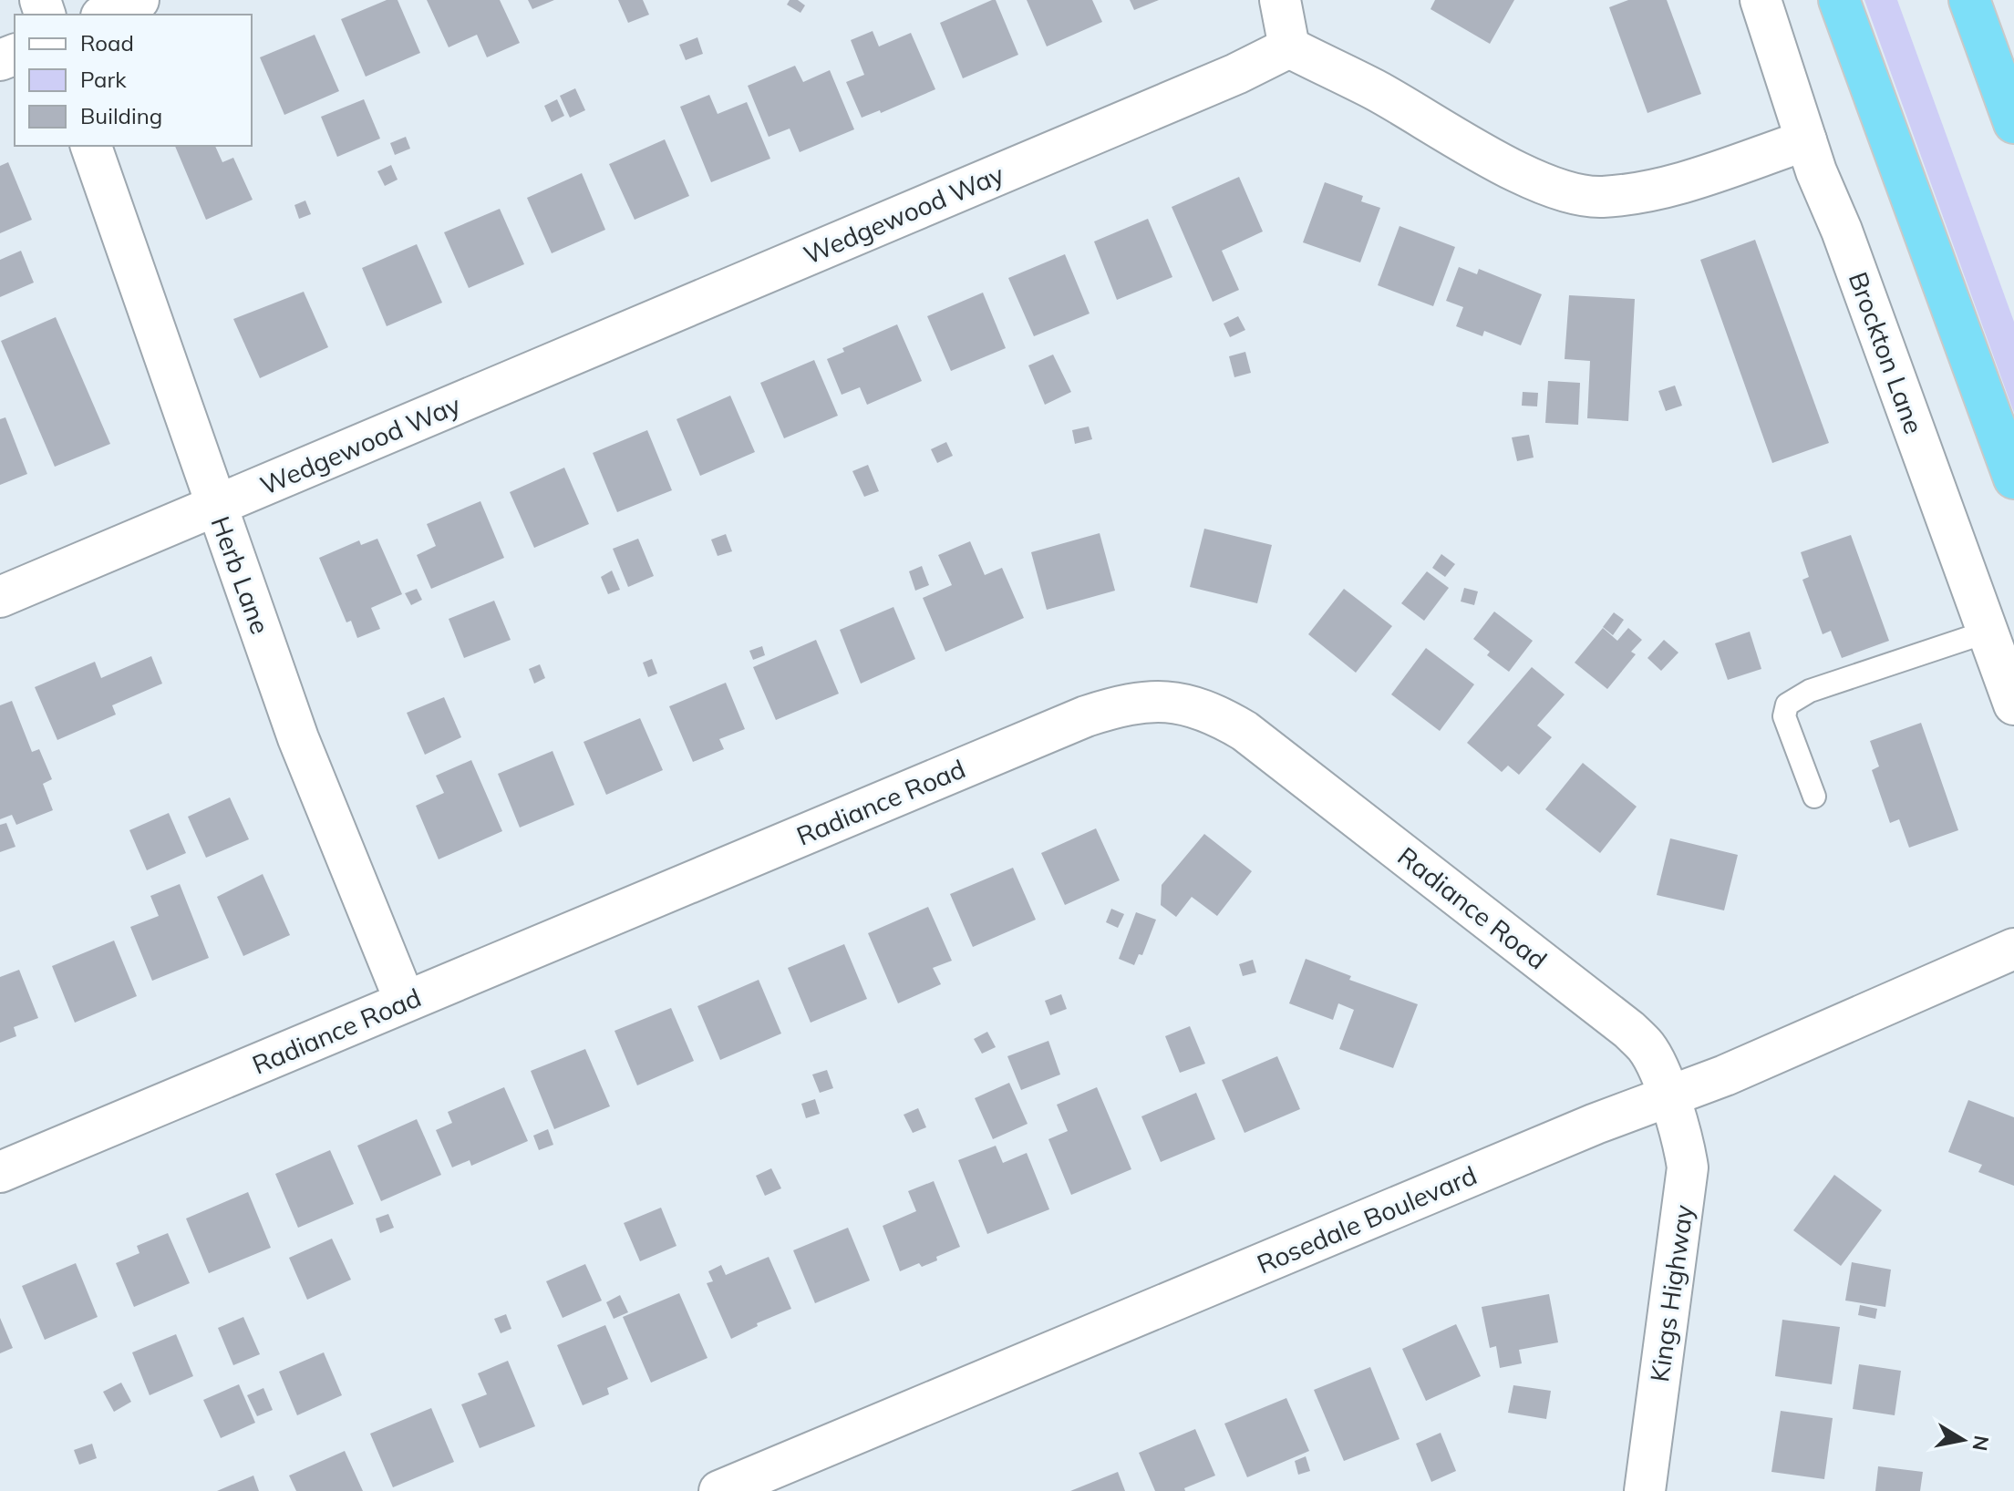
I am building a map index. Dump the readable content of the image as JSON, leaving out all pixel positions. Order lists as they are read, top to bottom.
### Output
{
  "streets": {
    "street": [
      "Wedgewood Way",
      "Brockton Lane",
      "Herb Lane",
      "Radiance Road",
      "Rosedale Boulevard",
      "Kings Highway"
    ]
  },
  "crossings": [
    ["Wedgewood Way", "Herb Lane"],
    ["Herb Lane", "Radiance Road"],
    ["Radiance Road", "Rosedale Boulevard"],
    ["Radiance Road", "Kings Highway"],
    ["Rosedale Boulevard", "Kings Highway"]
  ],
  "legend": ["Road", "Park", "Building"],
  "north": "right"
}
